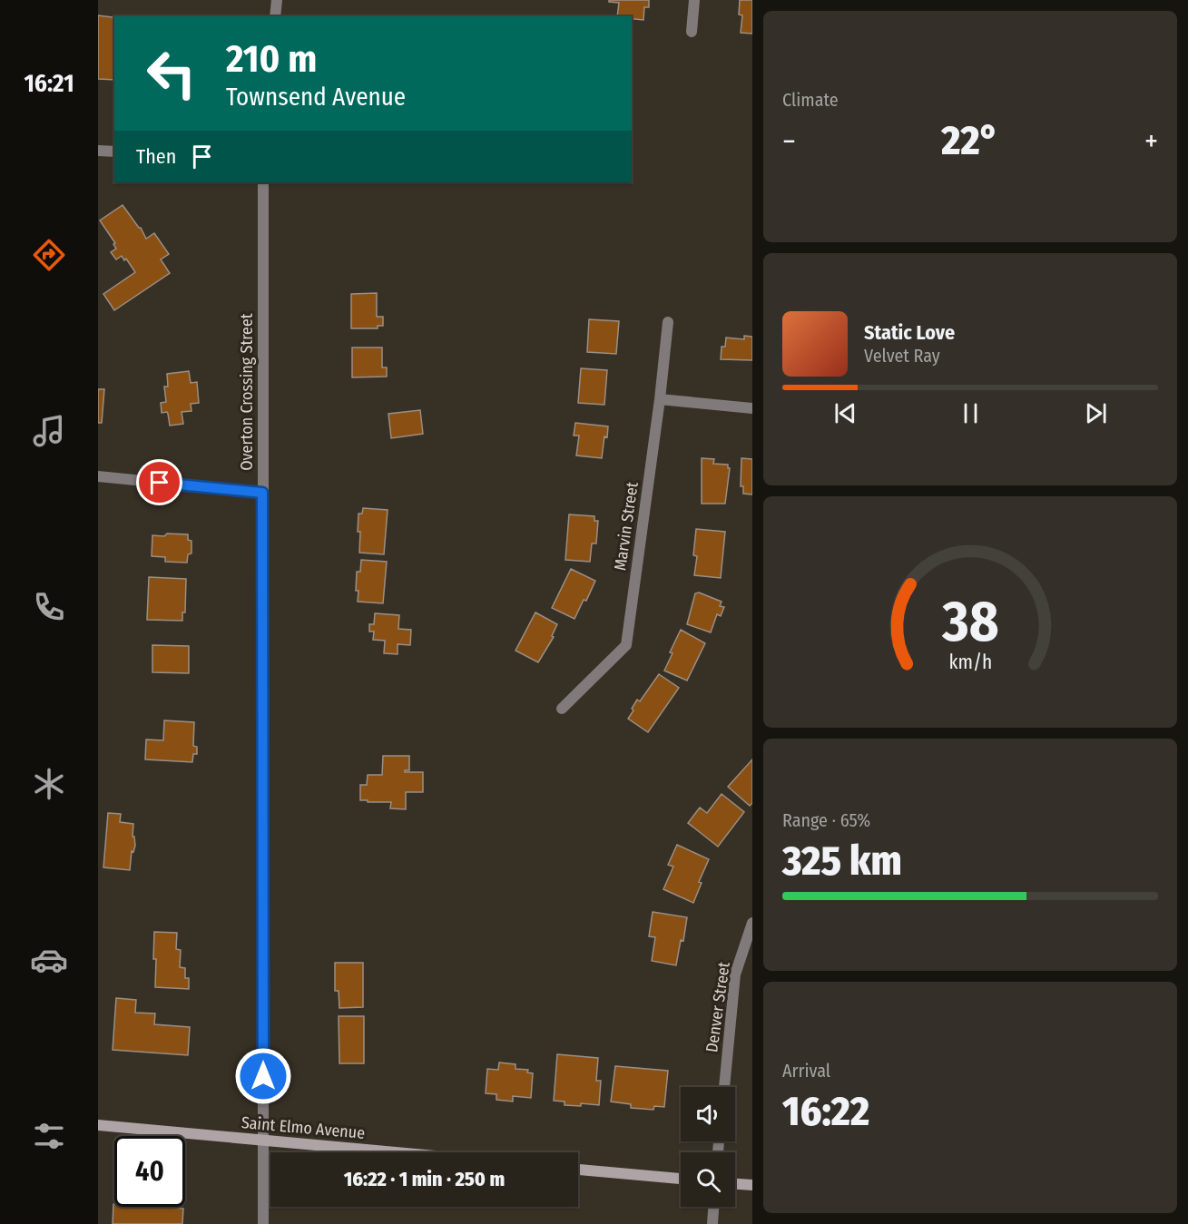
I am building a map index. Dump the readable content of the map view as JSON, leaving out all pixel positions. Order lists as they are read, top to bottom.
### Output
{
  "streets": {
    "main road": ["Saint Elmo Avenue"],
    "street": ["Overton Crossing Street", "Marvin Street", "Denver Street"]
  },
  "crossings": [
    ["Overton Crossing Street", "Saint Elmo Avenue"]
  ],
  "page": {
    "tabs": "16:21",
    "tile": [
      "Climate",
      ["Range · 65%", "325 km"],
      ["Arrival", "16:22"]
    ],
    "turn": ["210 m", "Townsend Avenue"],
    "heat": ["−", "22°", "+"],
    "then": "Then",
    "song": ["Static Love", "Velvet Ray"],
    "limit": "40",
    "trip": "16:22 · 1 min · 250 m",
    "gauge": ["38", "km/h"]
  }
}
